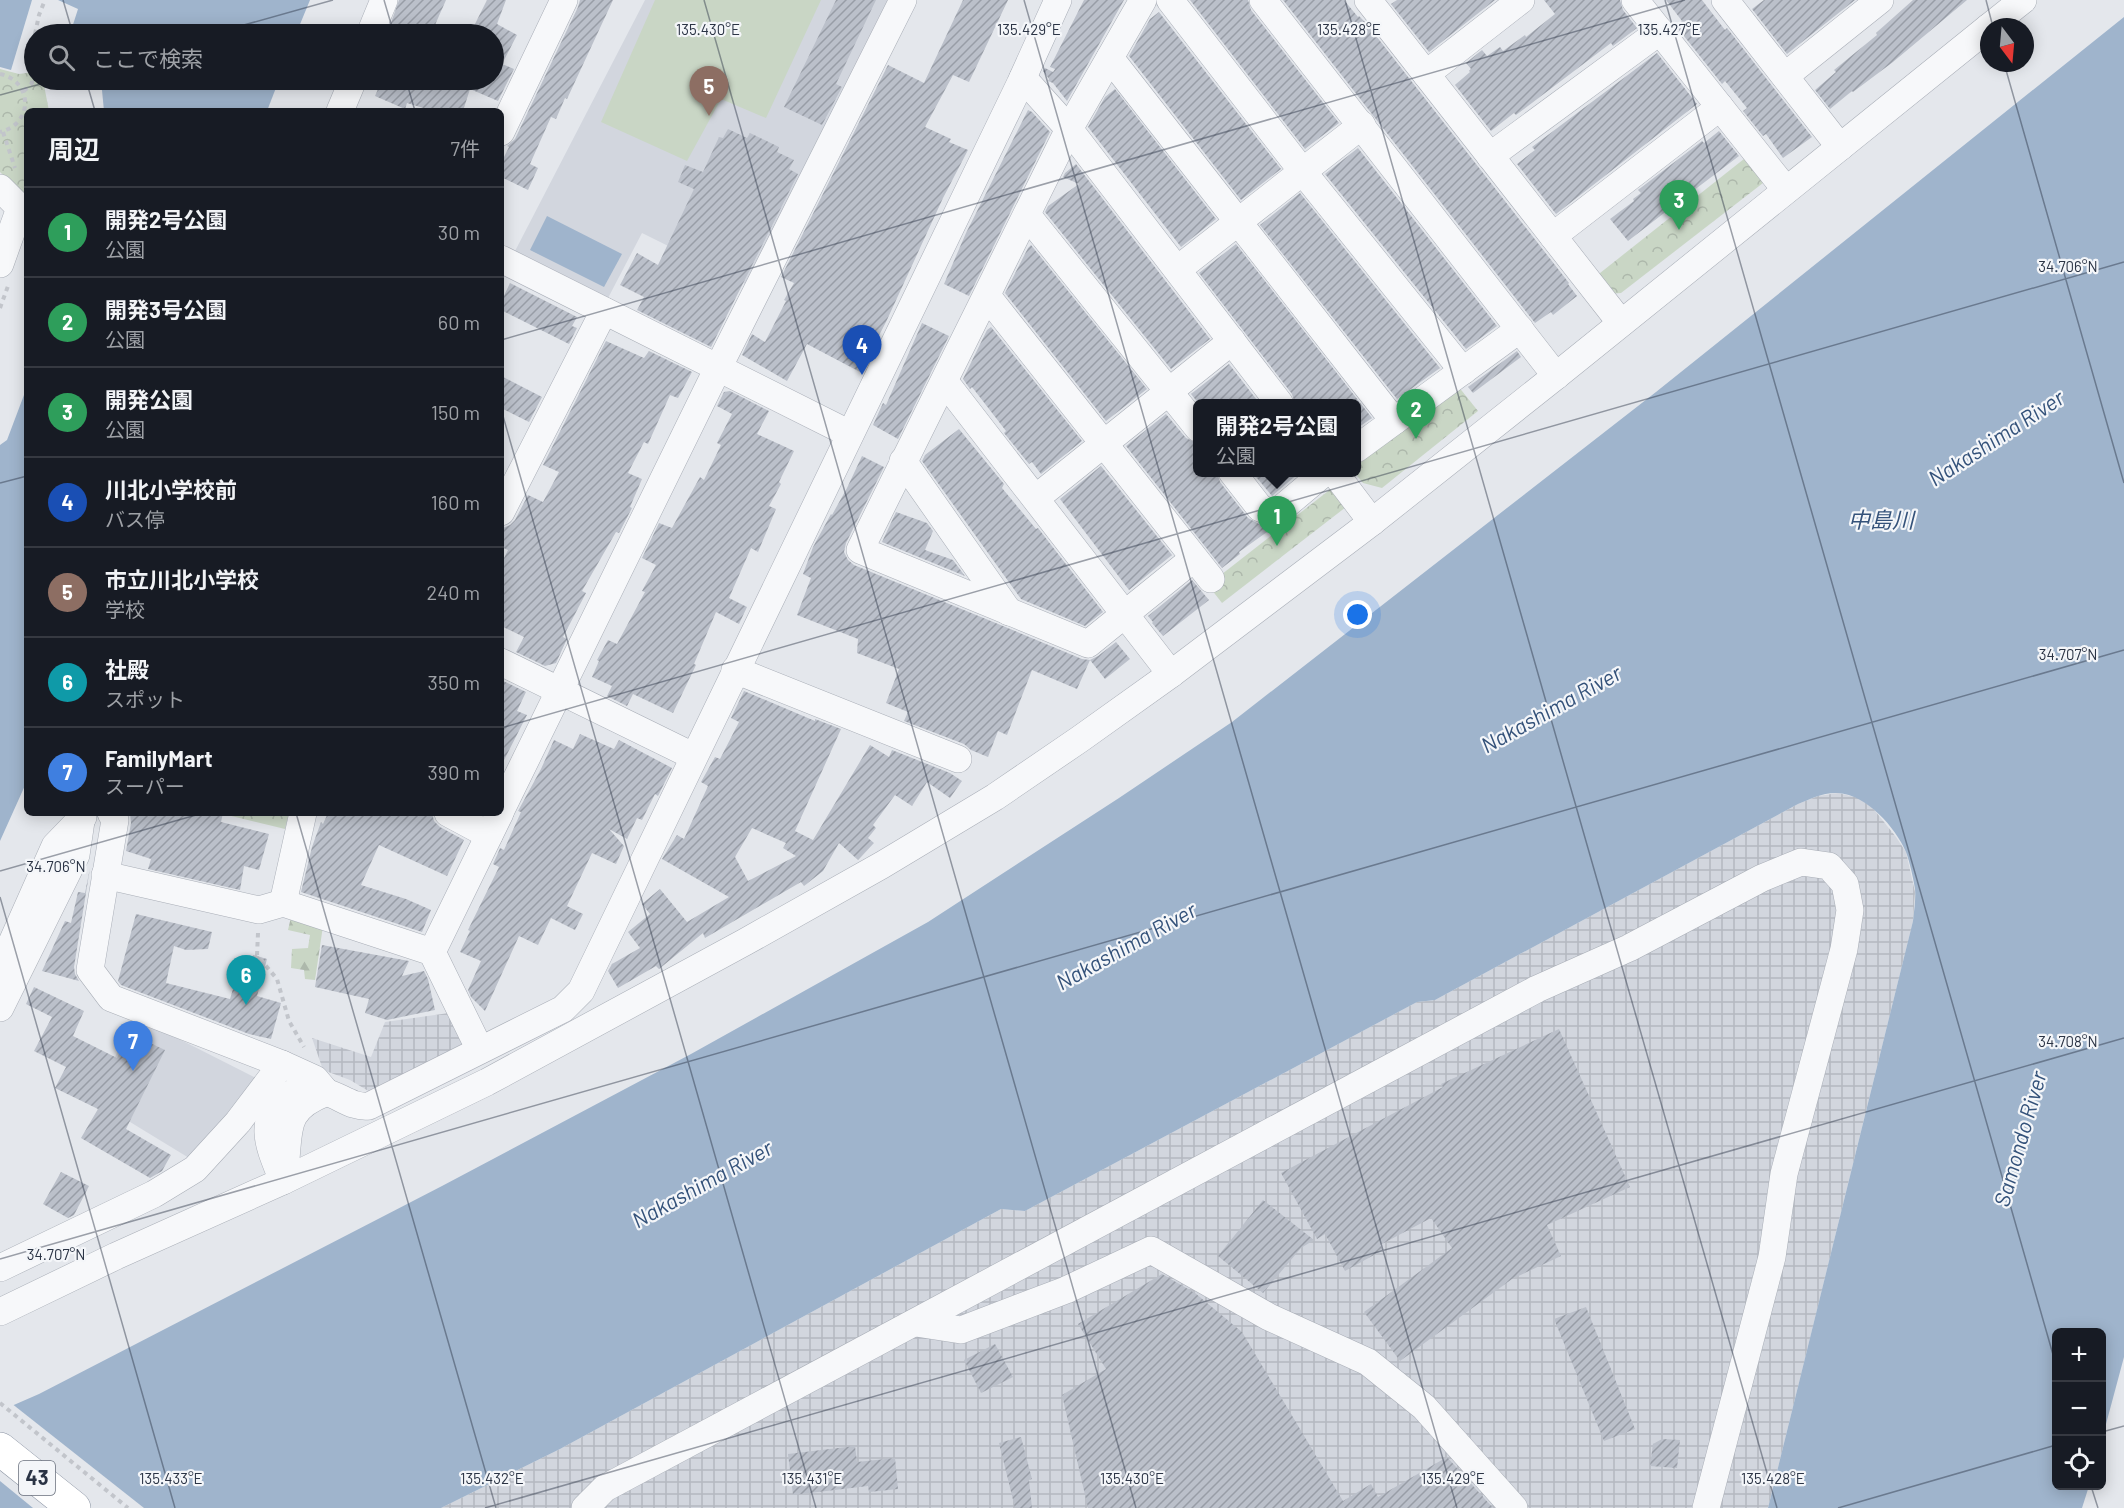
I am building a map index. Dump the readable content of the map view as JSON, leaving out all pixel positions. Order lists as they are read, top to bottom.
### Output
{
  "streets": {
    "highway": ["43"]
  },
  "water": ["Nakashima River", "中島川", "Samondo River"],
  "north": "bottom",
  "page": {
    "search": "ここで検索",
    "pins": [
      "5",
      "3",
      "4",
      "2",
      "1",
      "6",
      "7"
    ],
    "heading": ["周辺", "7件"],
    "list": [
      {
        "mark": "1",
        "name": "開発2号公園",
        "note": "公園",
        "value": "30 m"
      },
      {
        "mark": "2",
        "name": "開発3号公園",
        "note": "公園",
        "value": "60 m"
      },
      {
        "mark": "3",
        "name": "開発公園",
        "note": "公園",
        "value": "150 m"
      },
      {
        "mark": "4",
        "name": "川北小学校前",
        "note": "バス停",
        "value": "160 m"
      },
      {
        "mark": "5",
        "name": "市立川北小学校",
        "note": "学校",
        "value": "240 m"
      },
      {
        "mark": "6",
        "name": "社殿",
        "note": "スポット",
        "value": "350 m"
      },
      {
        "mark": "7",
        "name": "FamilyMart",
        "note": "スーパー",
        "value": "390 m"
      }
    ],
    "popup": ["開発2号公園", "公園"],
    "map_buttons": ["+", "−"]
  },
  "coordinates": [
    "135.430°E",
    "135.429°E",
    "135.428°E",
    "135.427°E",
    "34.706°N",
    "34.707°N",
    "34.708°N",
    "135.433°E",
    "135.432°E",
    "135.431°E"
  ]
}
